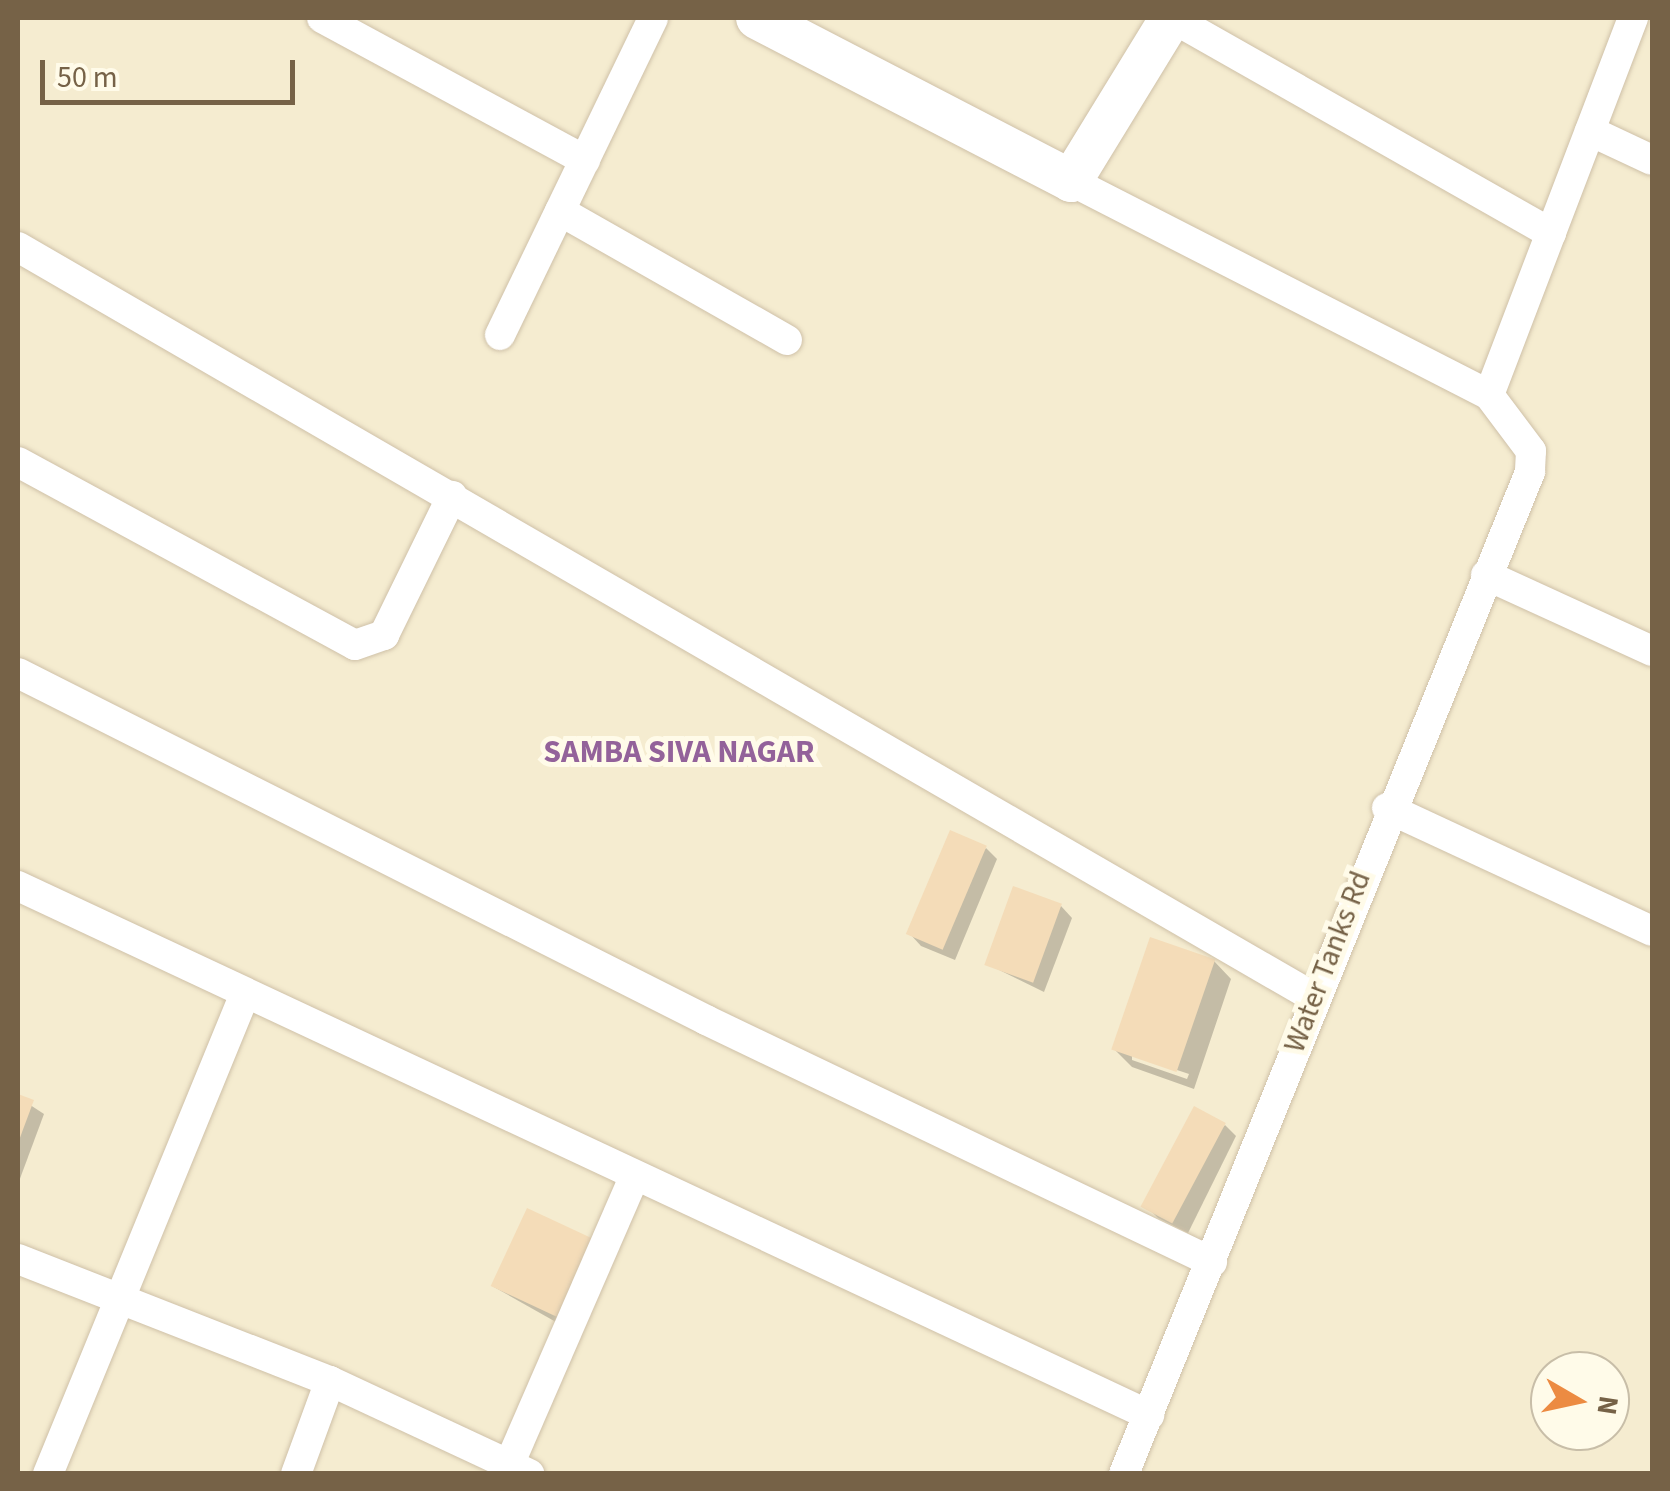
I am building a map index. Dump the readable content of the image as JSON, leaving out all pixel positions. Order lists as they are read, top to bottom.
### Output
{
  "streets": {
    "street": ["Water Tanks Rd"]
  },
  "districts": ["SAMBA SIVA NAGAR"],
  "scale_bar": "50 m",
  "north": "right"
}
